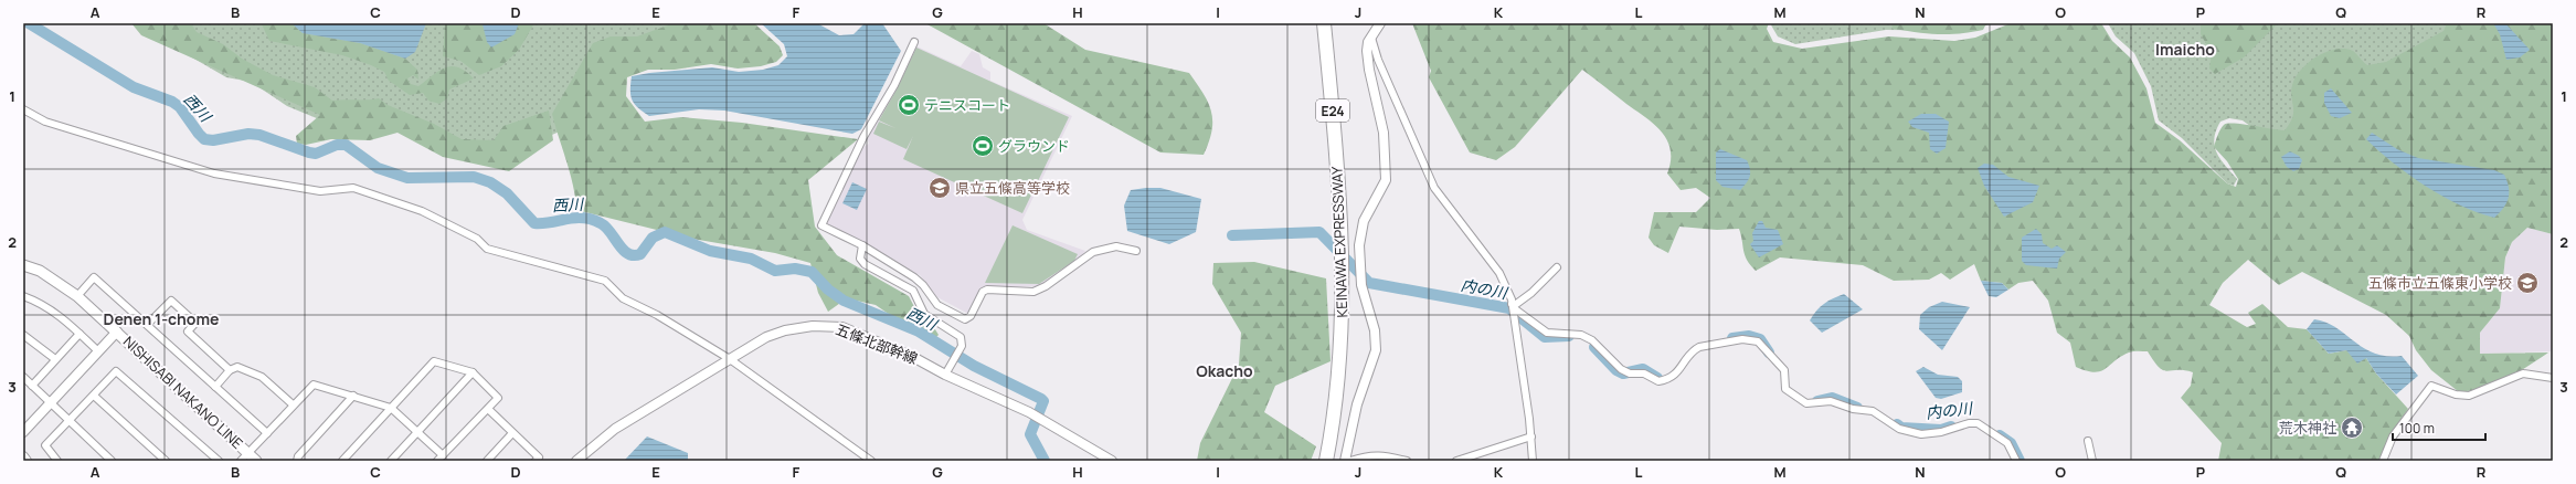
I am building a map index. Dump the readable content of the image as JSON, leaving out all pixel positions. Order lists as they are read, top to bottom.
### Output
{
  "streets": {
    "highway": ["E24", "KEINAWA EXPRESSWAY"],
    "main road": ["NISHISABI NAKANO LINE"],
    "street": ["五條北部幹線"]
  },
  "districts": ["Imaicho", "Denen 1-chome", "Okacho"],
  "water": ["西川", "内の川"],
  "places": {
    "sports": ["テニスコート", "グラウンド"],
    "school or university": ["県立五條高等学校", "五條市立五條東小学校"],
    "temple": ["荒木神社"]
  },
  "scale_bar": "100 m",
  "grid": {
    "columns": [
      "A",
      "B",
      "C",
      "D",
      "E",
      "F",
      "G",
      "H",
      "I",
      "J",
      "K",
      "L",
      "M",
      "N",
      "O",
      "P",
      "Q",
      "R"
    ],
    "rows": ["1", "2", "3"]
  }
}
